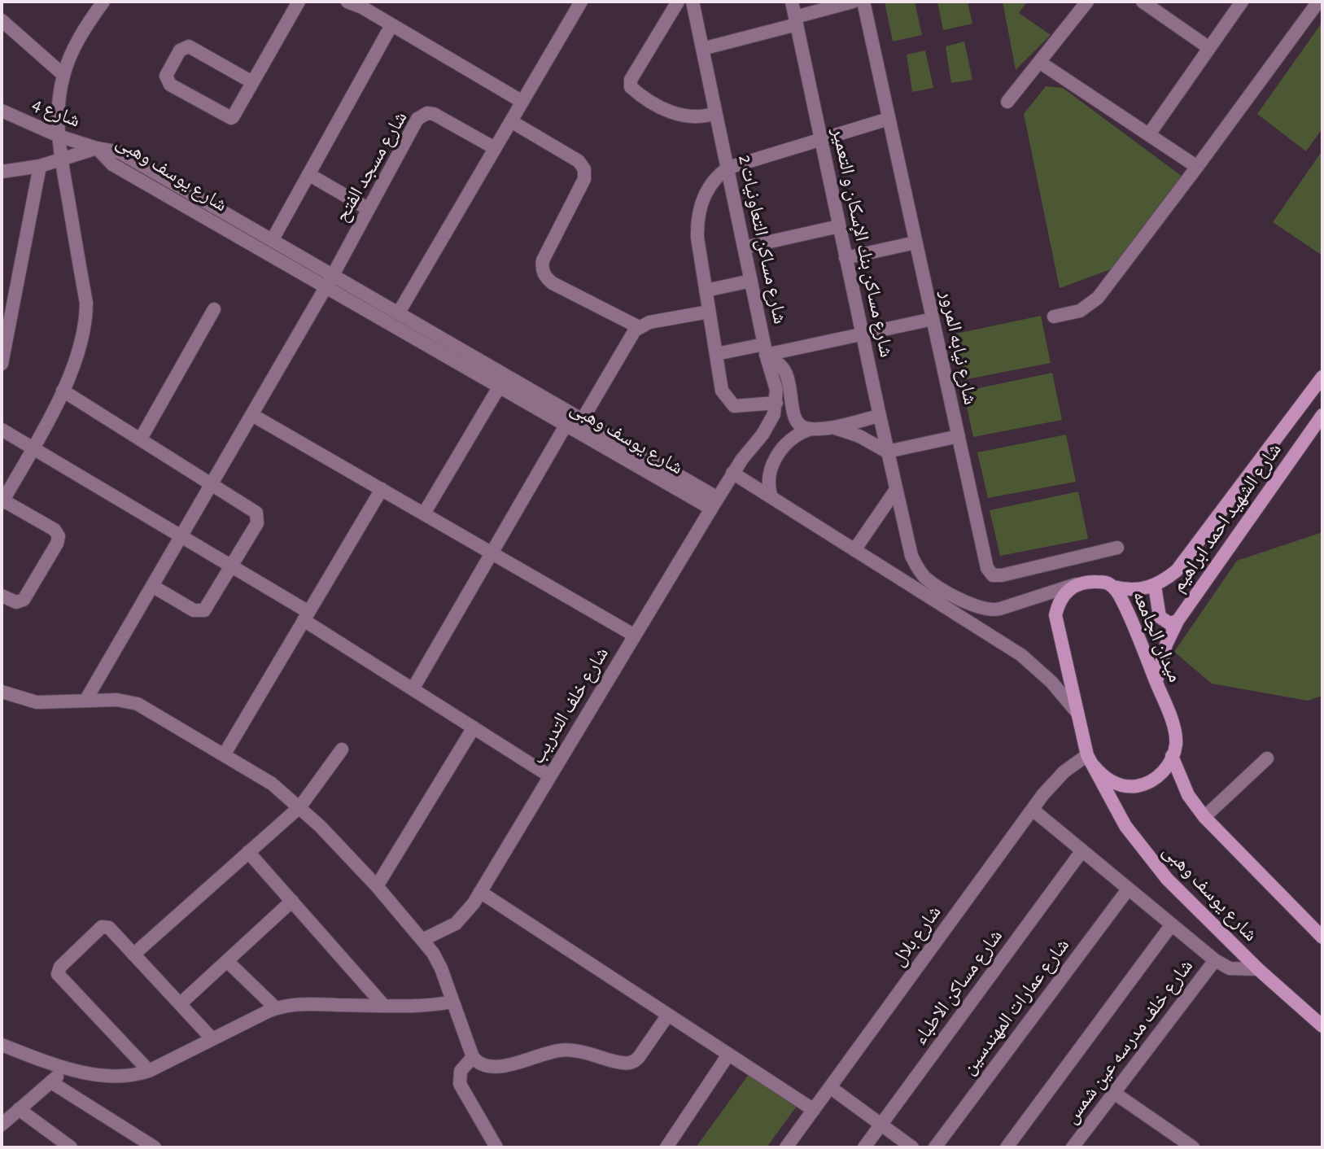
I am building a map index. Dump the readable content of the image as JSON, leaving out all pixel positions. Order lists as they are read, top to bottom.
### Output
{
  "streets": {
    "main road": ["شارع يوسف وهبى", "شارع الشهيد احمد ابراهيم", "ميدان الجامعه"],
    "street": [
      "شارع 4",
      "شارع مسجد الفتح",
      "شارع مساكن التعاونيات 2",
      "شارع مساكن بنك الإسكان و التعمير",
      "شارع نيابه المرور",
      "شارع خلف التدريب",
      "شارع بلال",
      "شارع مساكن الاطباء",
      "شارع عمارات المهندسين",
      "شارع خلف مدرسه عين شمس"
    ]
  },
  "crossings": [
    ["شارع 4", "شارع يوسف وهبى"],
    ["شارع مسجد الفتح", "شارع يوسف وهبى"],
    ["شارع يوسف وهبى", "شارع خلف التدريب"],
    ["شارع يوسف وهبى", "شارع بلال"],
    ["شارع الشهيد احمد ابراهيم", "ميدان الجامعه"]
  ]
}
